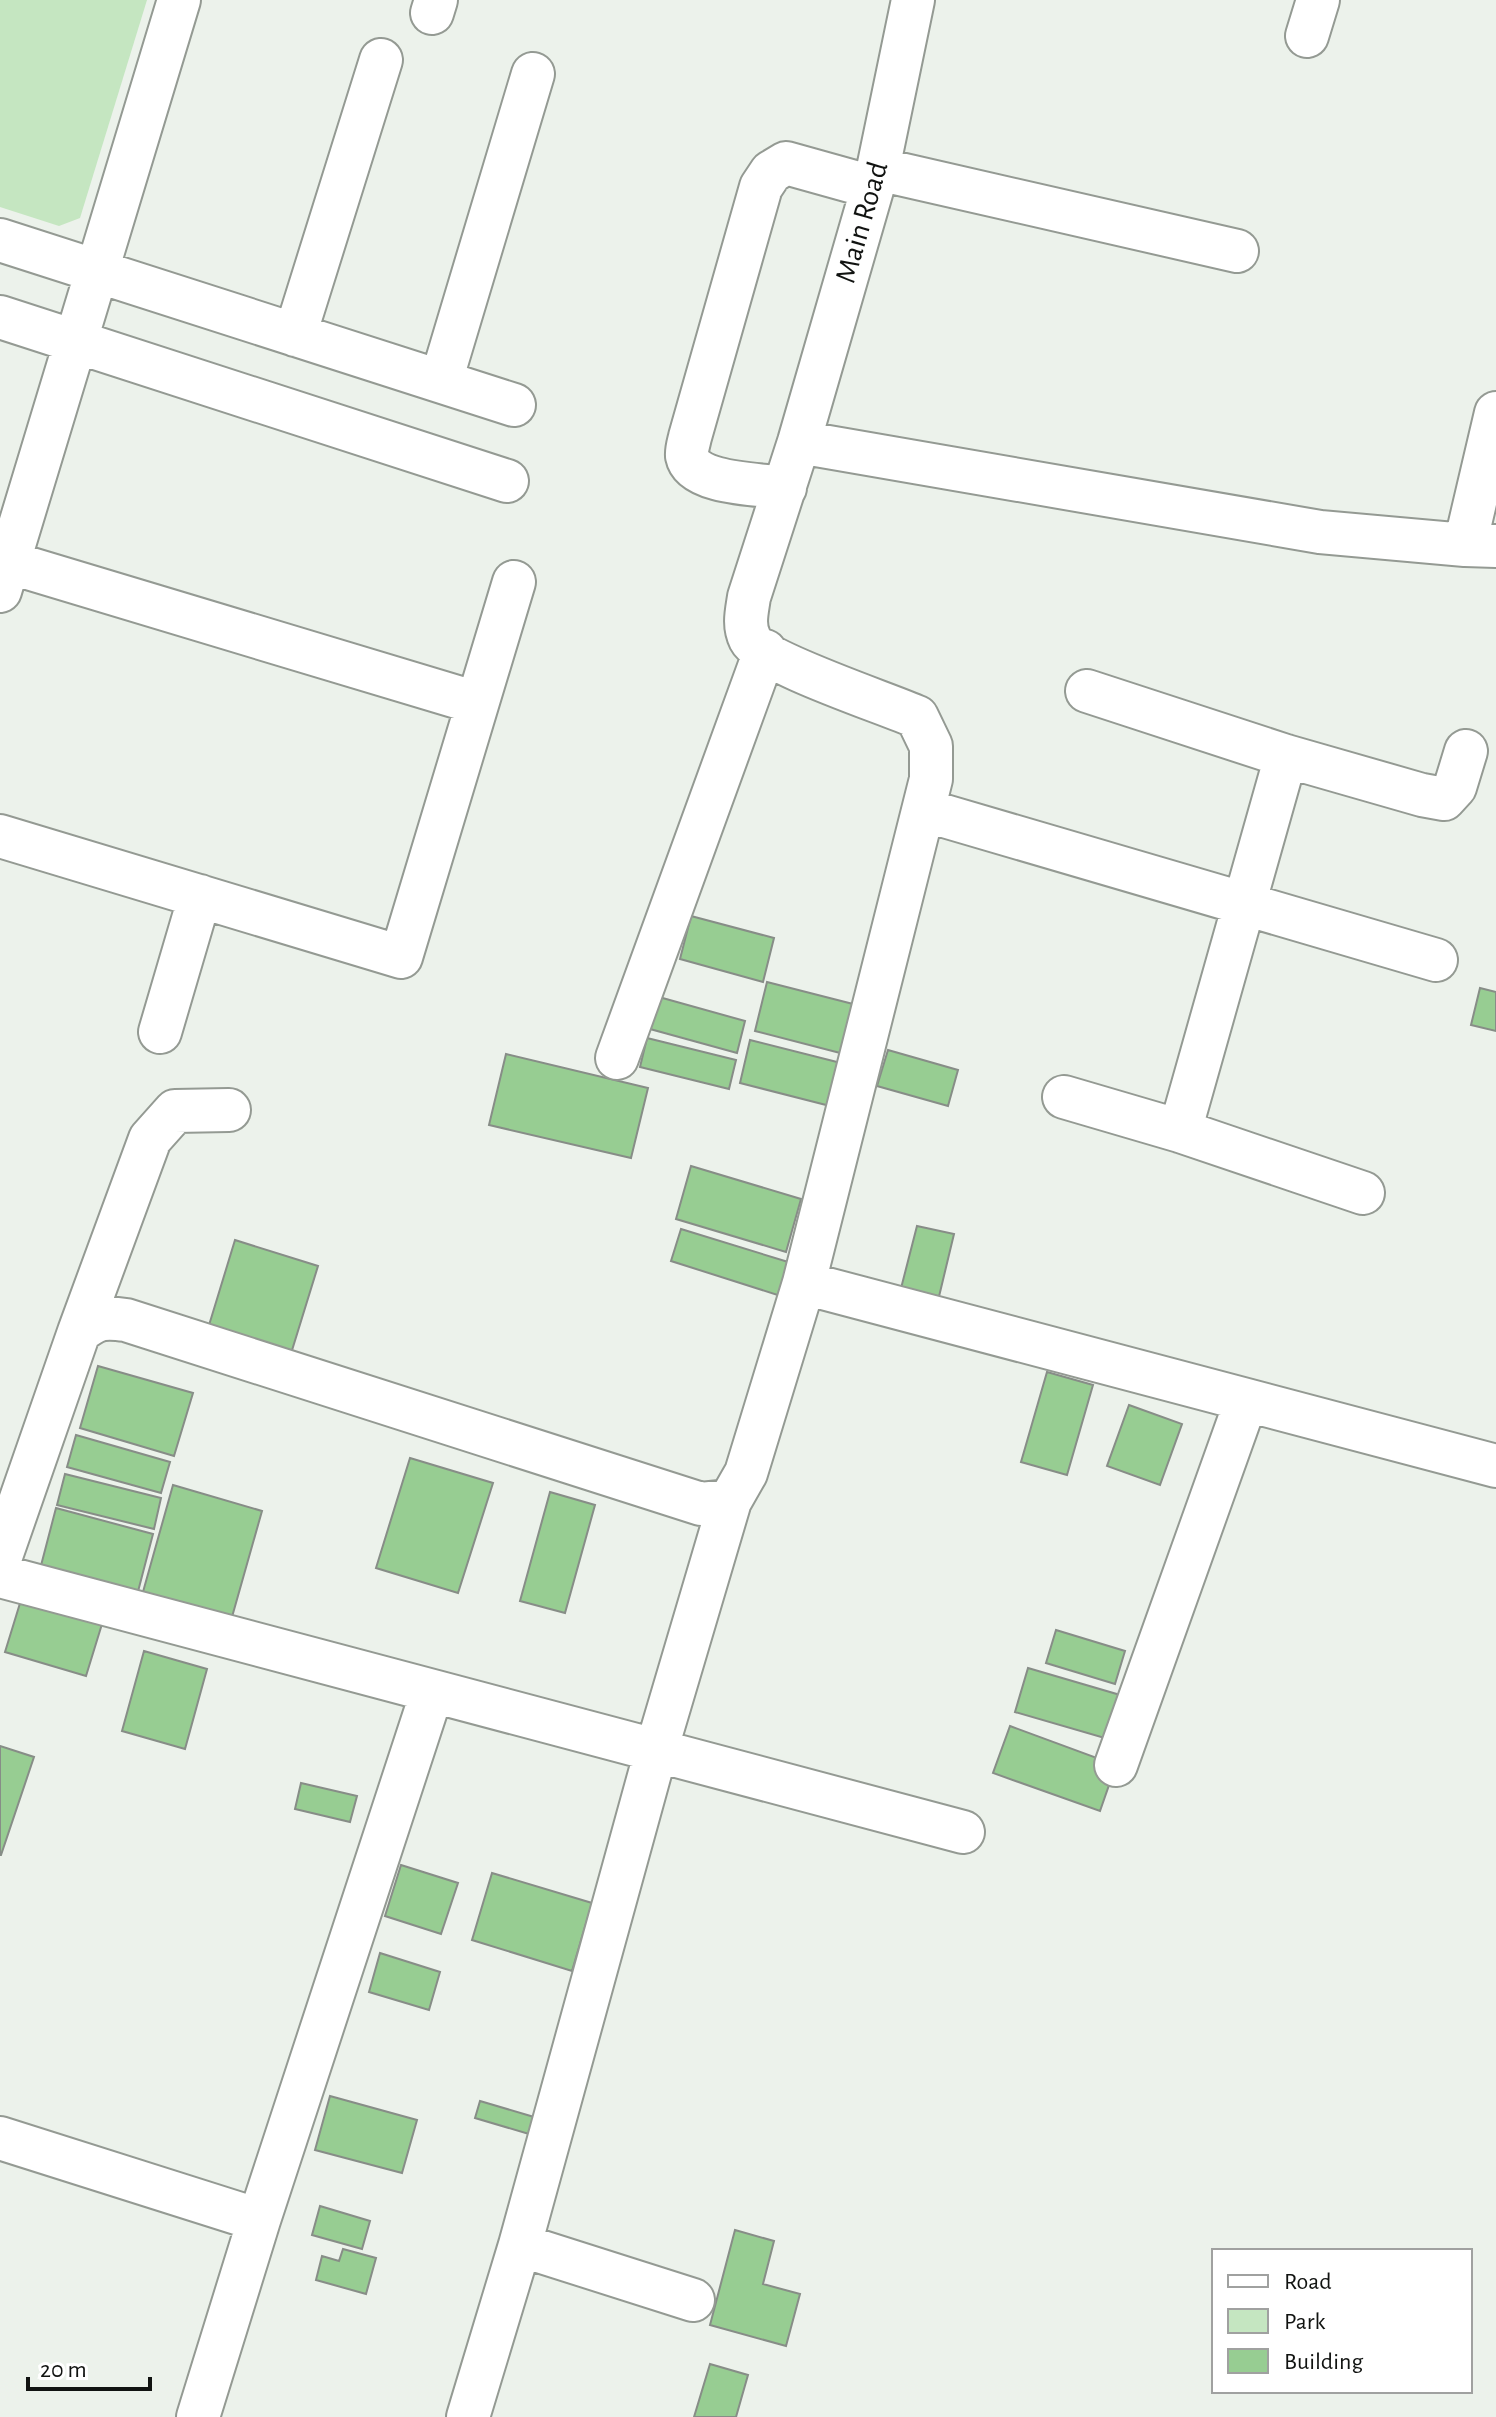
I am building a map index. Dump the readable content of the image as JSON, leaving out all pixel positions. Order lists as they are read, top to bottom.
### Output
{
  "streets": {
    "street": ["Main Road"]
  },
  "legend": ["Road", "Park", "Building"],
  "scale_bar": "20 m"
}
